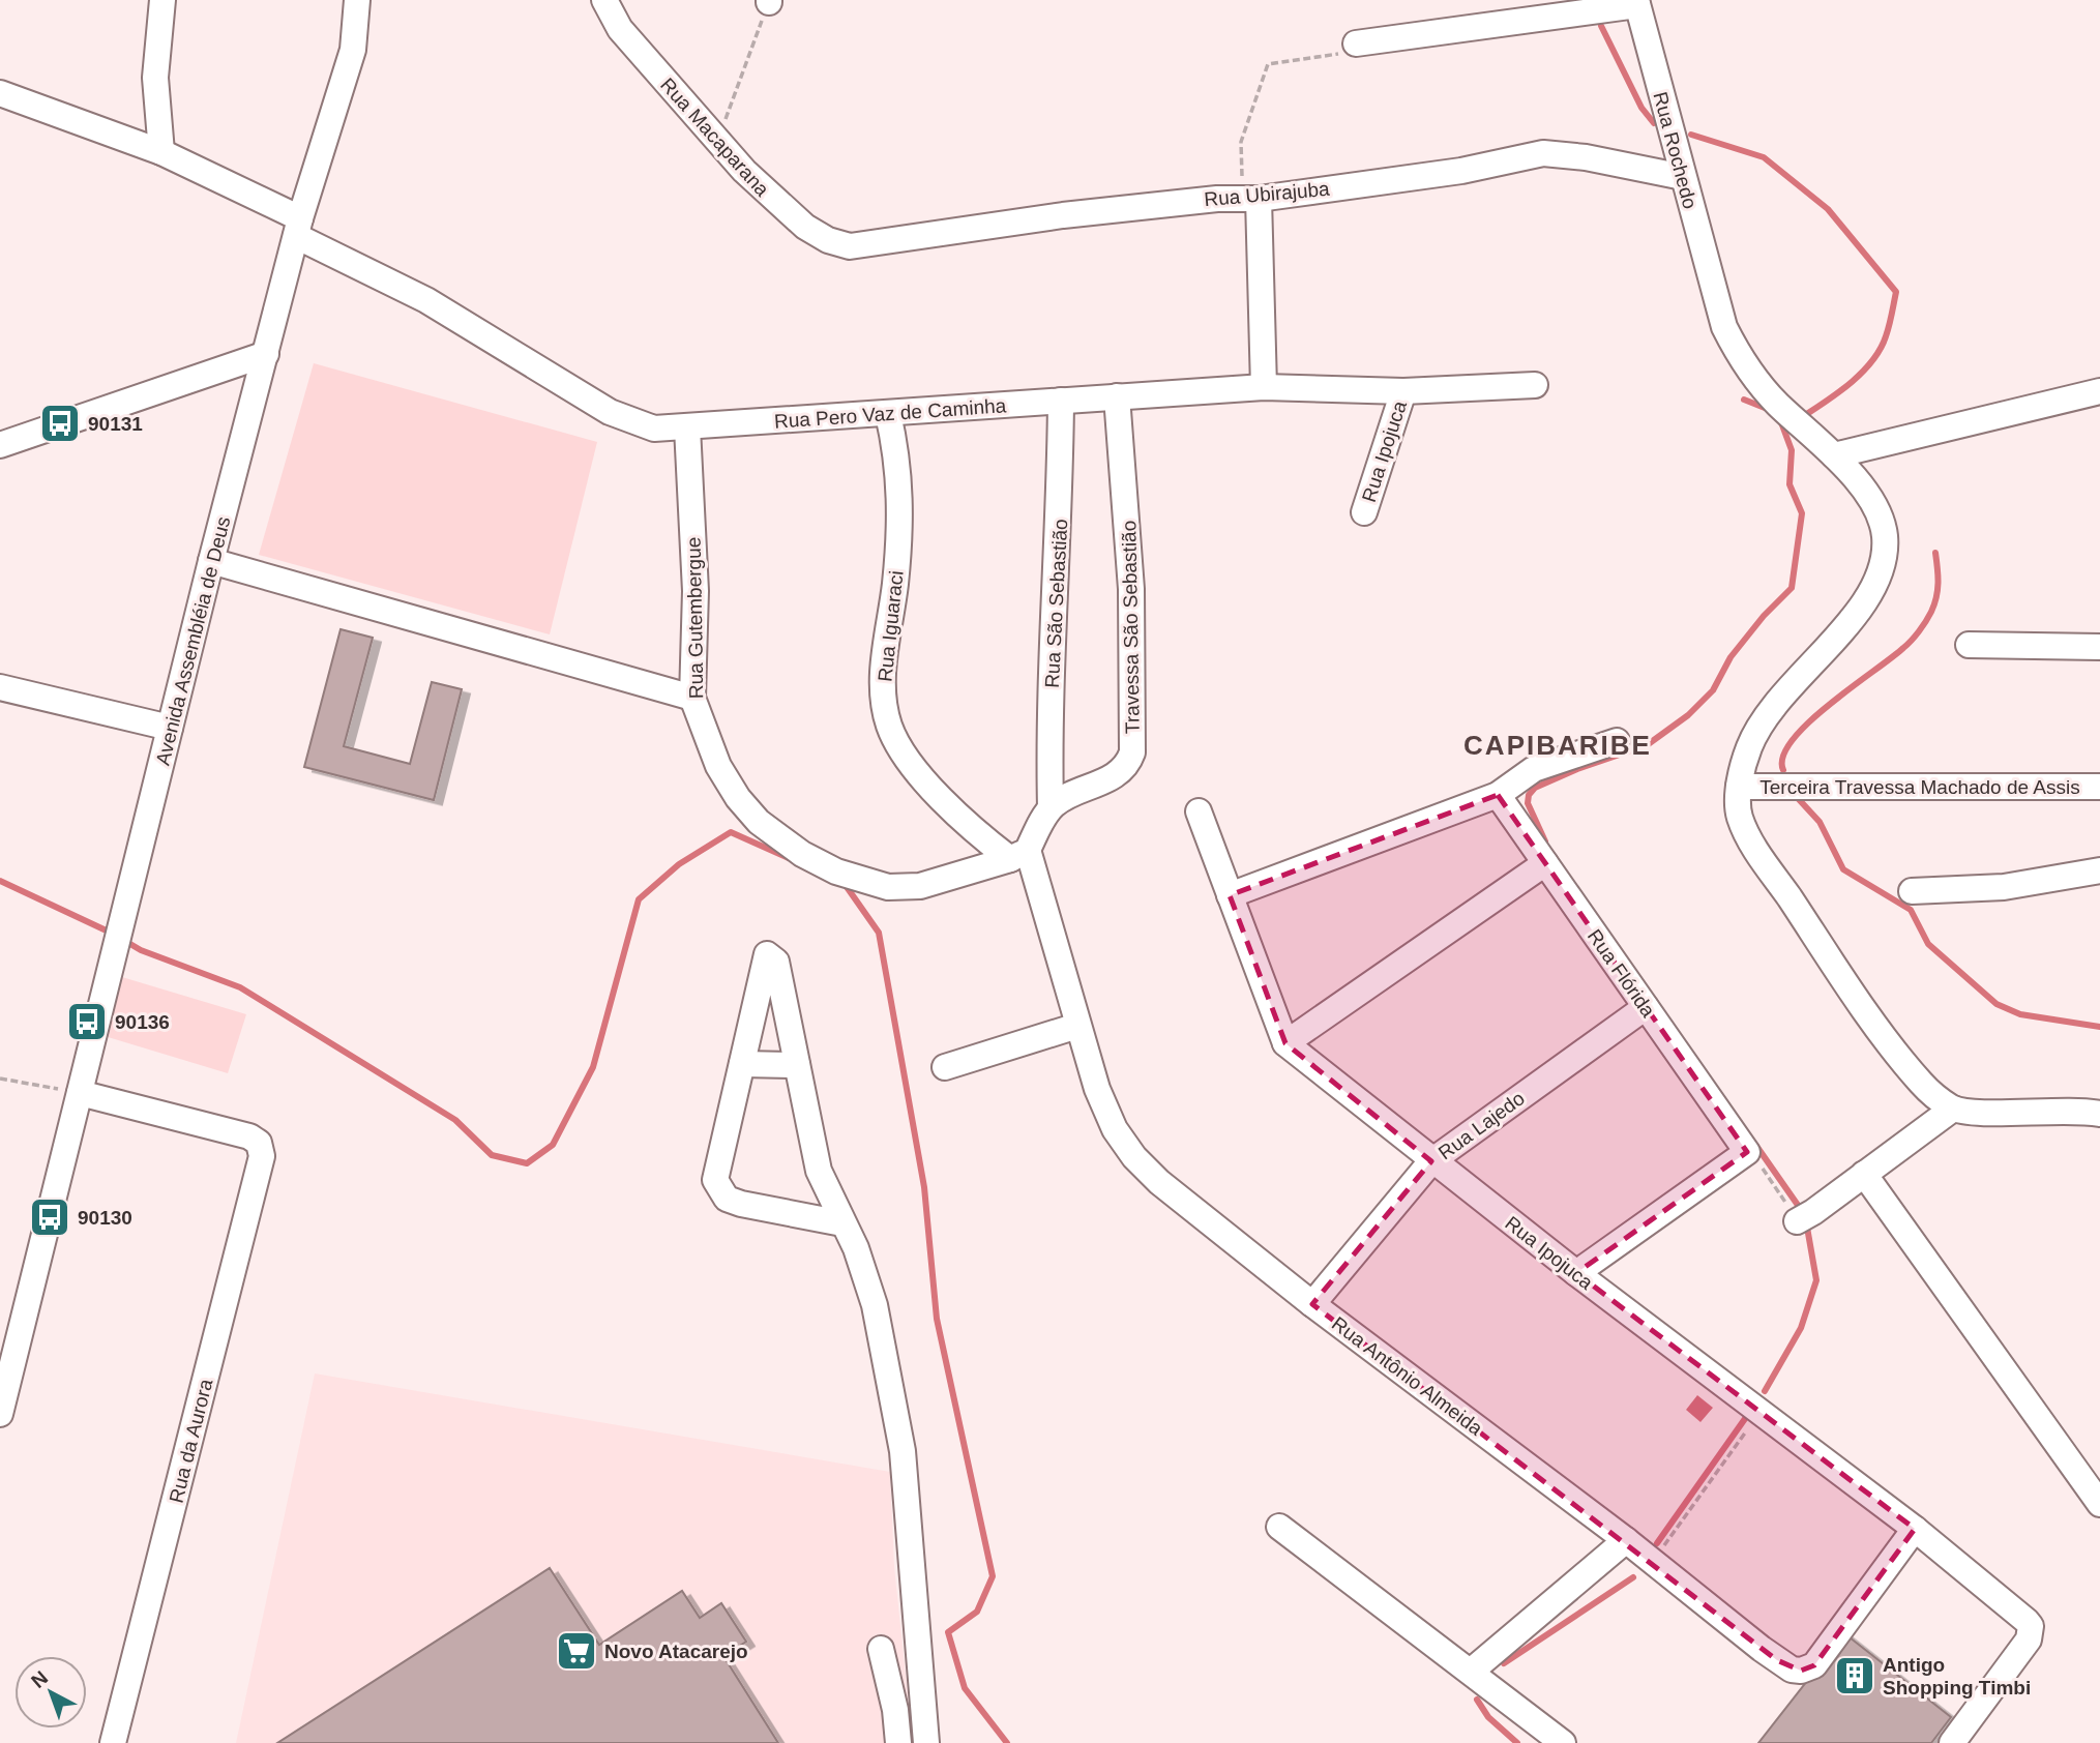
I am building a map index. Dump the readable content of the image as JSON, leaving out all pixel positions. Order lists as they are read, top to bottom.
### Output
{
  "streets": {
    "street": [
      "Rua Macaparana",
      "Rua Rochedo",
      "Rua Ubirajuba",
      "Rua Pero Vaz de Caminha",
      "Rua Ipojuca",
      "Rua São Sebastião",
      "Rua Gutembergue",
      "Rua Iguaraci",
      "Travessa São Sebastião",
      "Avenida Assembléia de Deus",
      "Terceira Travessa Machado de Assis",
      "Rua Flórida",
      "Rua Lajedo",
      "Rua Antônio Almeida",
      "Rua da Aurora"
    ]
  },
  "crossings": [
    ["Rua Macaparana", "Rua Ubirajuba"],
    ["Rua Rochedo", "Rua Ubirajuba"],
    ["Rua Rochedo", "Terceira Travessa Machado de Assis"],
    ["Rua Pero Vaz de Caminha", "Rua Ipojuca"],
    ["Rua Pero Vaz de Caminha", "Rua São Sebastião"],
    ["Rua Pero Vaz de Caminha", "Rua Gutembergue"],
    ["Rua Pero Vaz de Caminha", "Rua Iguaraci"],
    ["Rua Pero Vaz de Caminha", "Travessa São Sebastião"],
    ["Rua Pero Vaz de Caminha", "Avenida Assembléia de Deus"],
    ["Rua Ipojuca", "Rua Lajedo"],
    ["Rua Ipojuca", "Rua Antônio Almeida"],
    ["Rua São Sebastião", "Travessa São Sebastião"],
    ["Rua Gutembergue", "Rua Iguaraci"],
    ["Rua Gutembergue", "Rua Antônio Almeida"],
    ["Rua Iguaraci", "Rua Antônio Almeida"],
    ["Avenida Assembléia de Deus", "Rua da Aurora"],
    ["Rua Flórida", "Rua Lajedo"],
    ["Rua Lajedo", "Rua Antônio Almeida"]
  ],
  "districts": ["CAPIBARIBE"],
  "places": {
    "bus stop": ["90131", "90136", "90130"],
    "supermarket": ["Novo Atacarejo"],
    "building": ["Antigo Shopping Timbi"]
  },
  "north": "top left"
}
